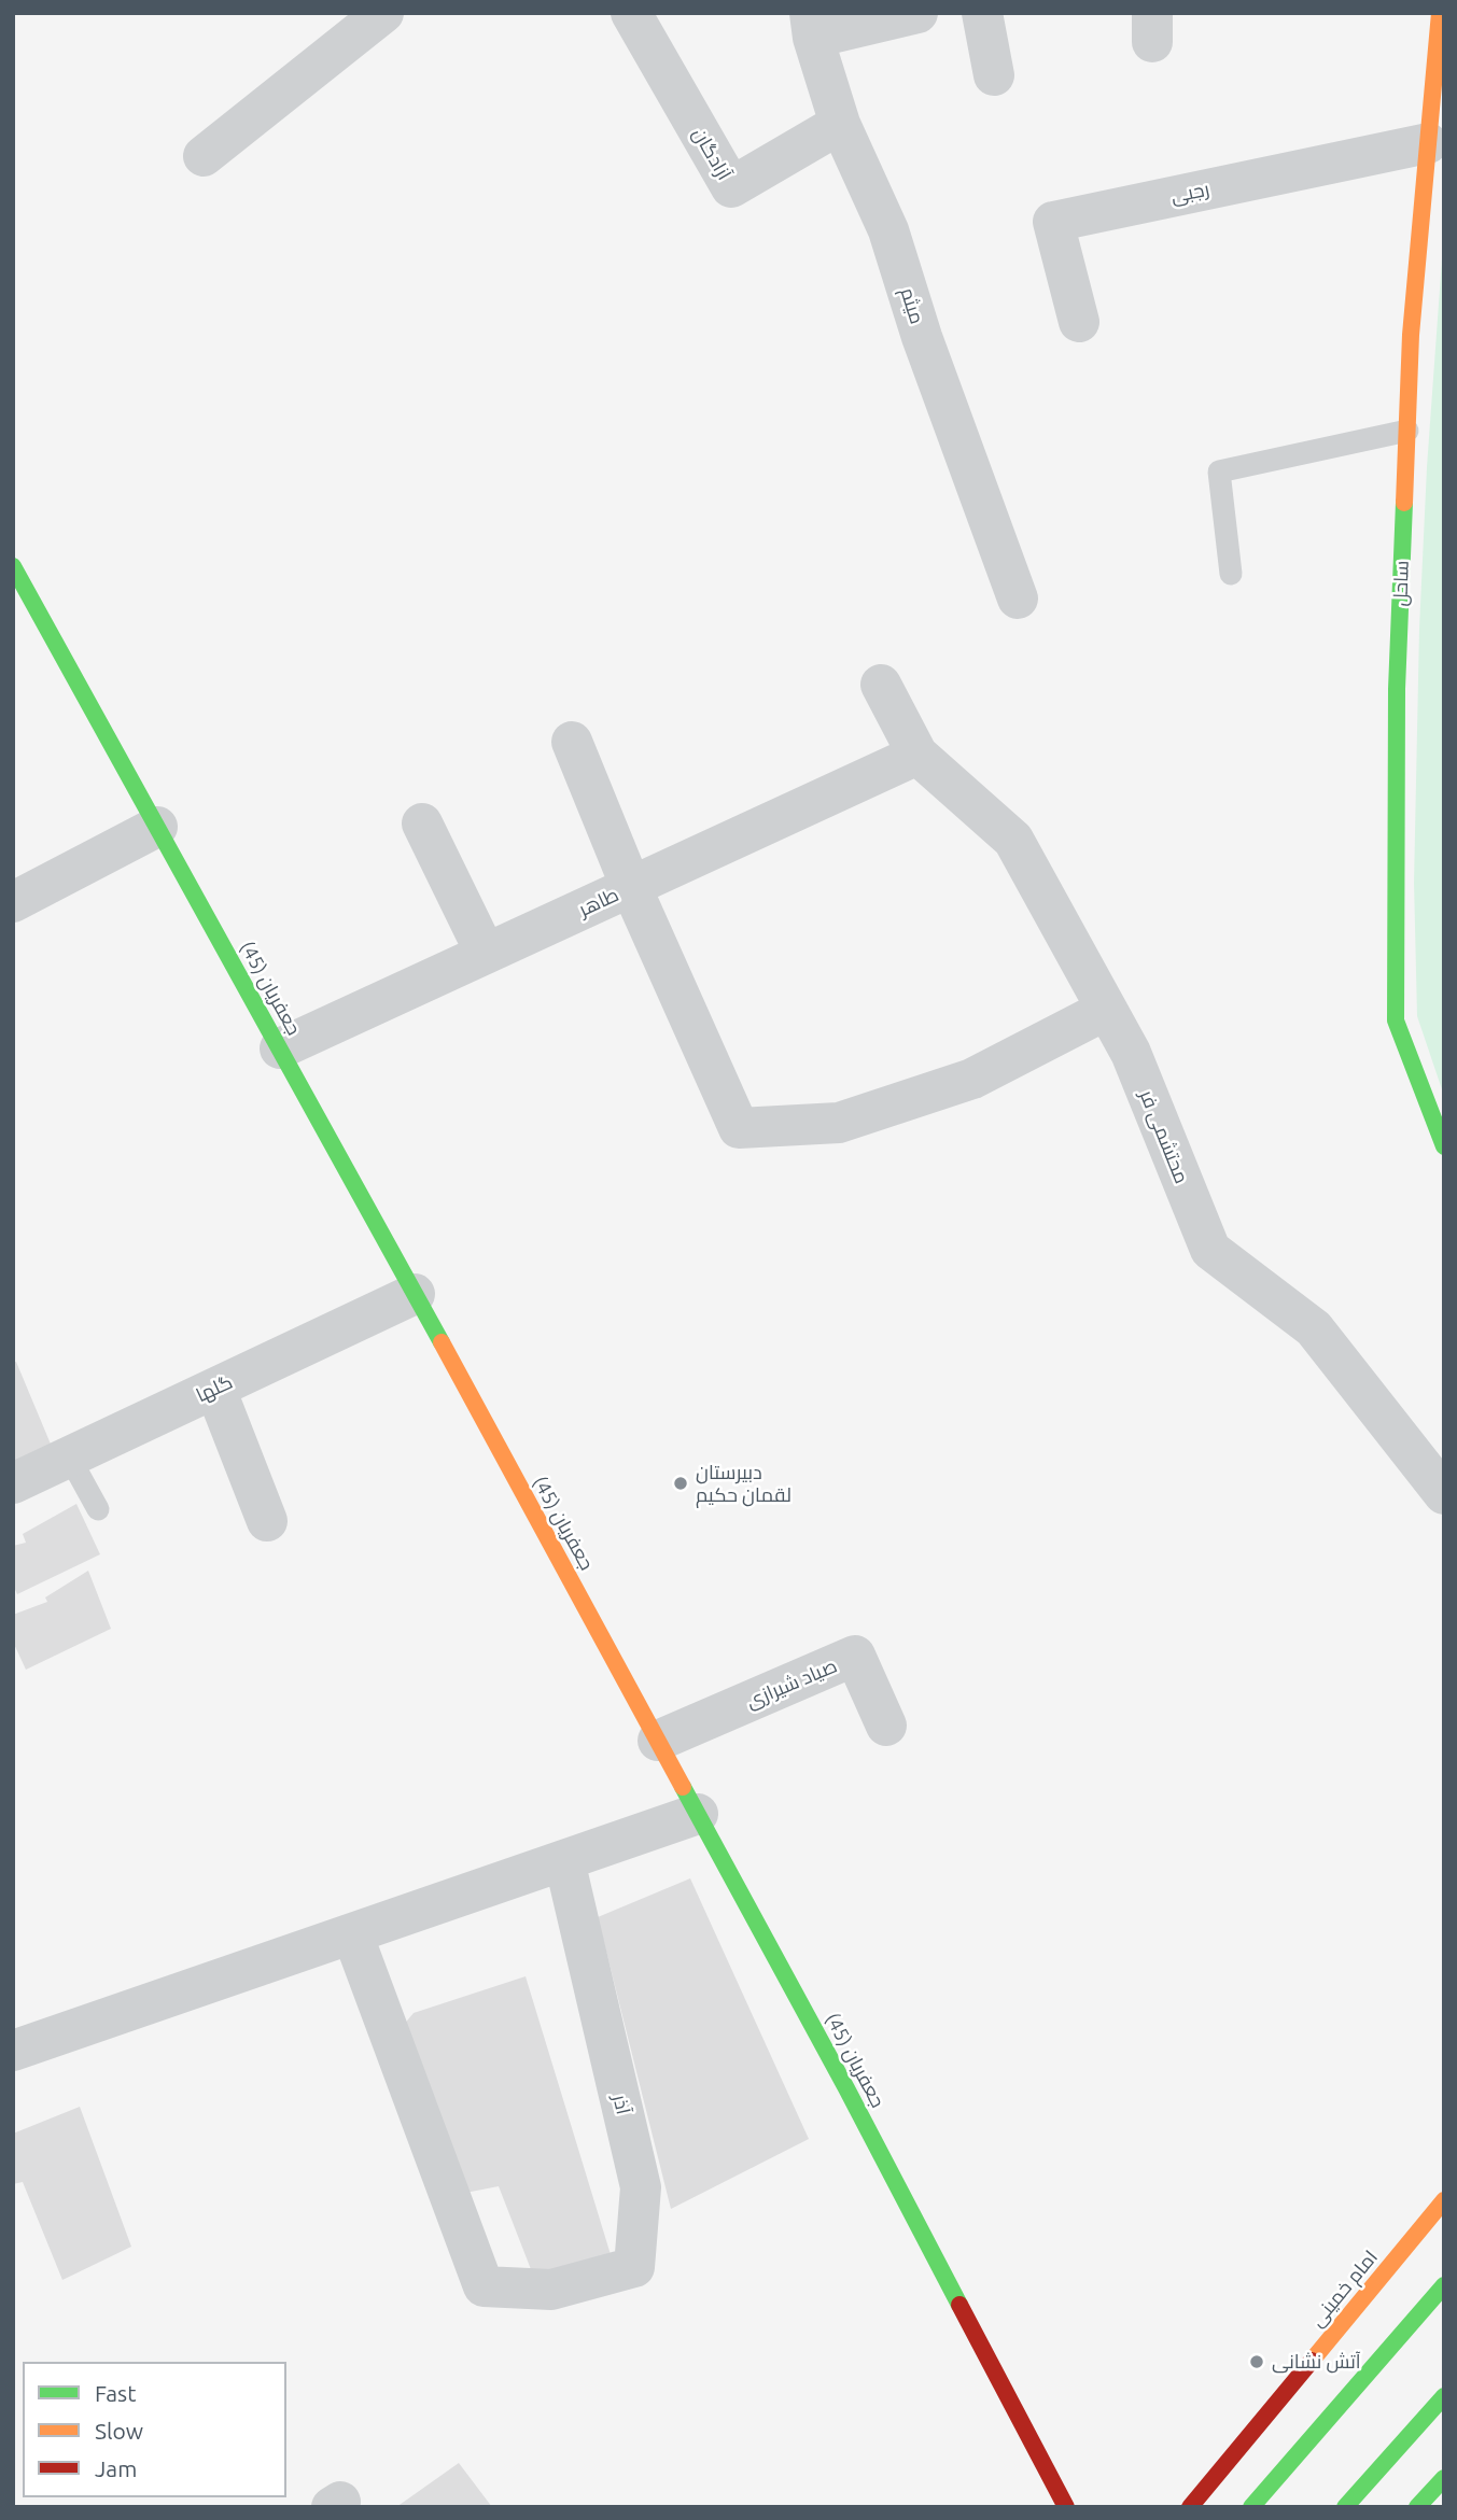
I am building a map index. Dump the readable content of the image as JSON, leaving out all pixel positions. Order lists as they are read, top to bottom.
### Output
{
  "streets": {
    "main road": ["ساحل", "جعفریان (45)", "امام خمینی"],
    "street": [
      "آزادگان",
      "رجبی",
      "میثم",
      "طاهر",
      "محتشمی فر",
      "گلها",
      "صیاد شیرازی",
      "آذر"
    ]
  },
  "crossings": [
    ["آزادگان", "میثم"],
    ["رجبی", "ساحل"],
    ["طاهر", "جعفریان (45)"],
    ["طاهر", "محتشمی فر"],
    ["جعفریان (45)", "گلها"],
    ["جعفریان (45)", "صیاد شیرازی"]
  ],
  "places": ["دبیرستان لقمان حکیم", "آتش نشانی"],
  "legend": ["Fast", "Slow", "Jam"]
}
